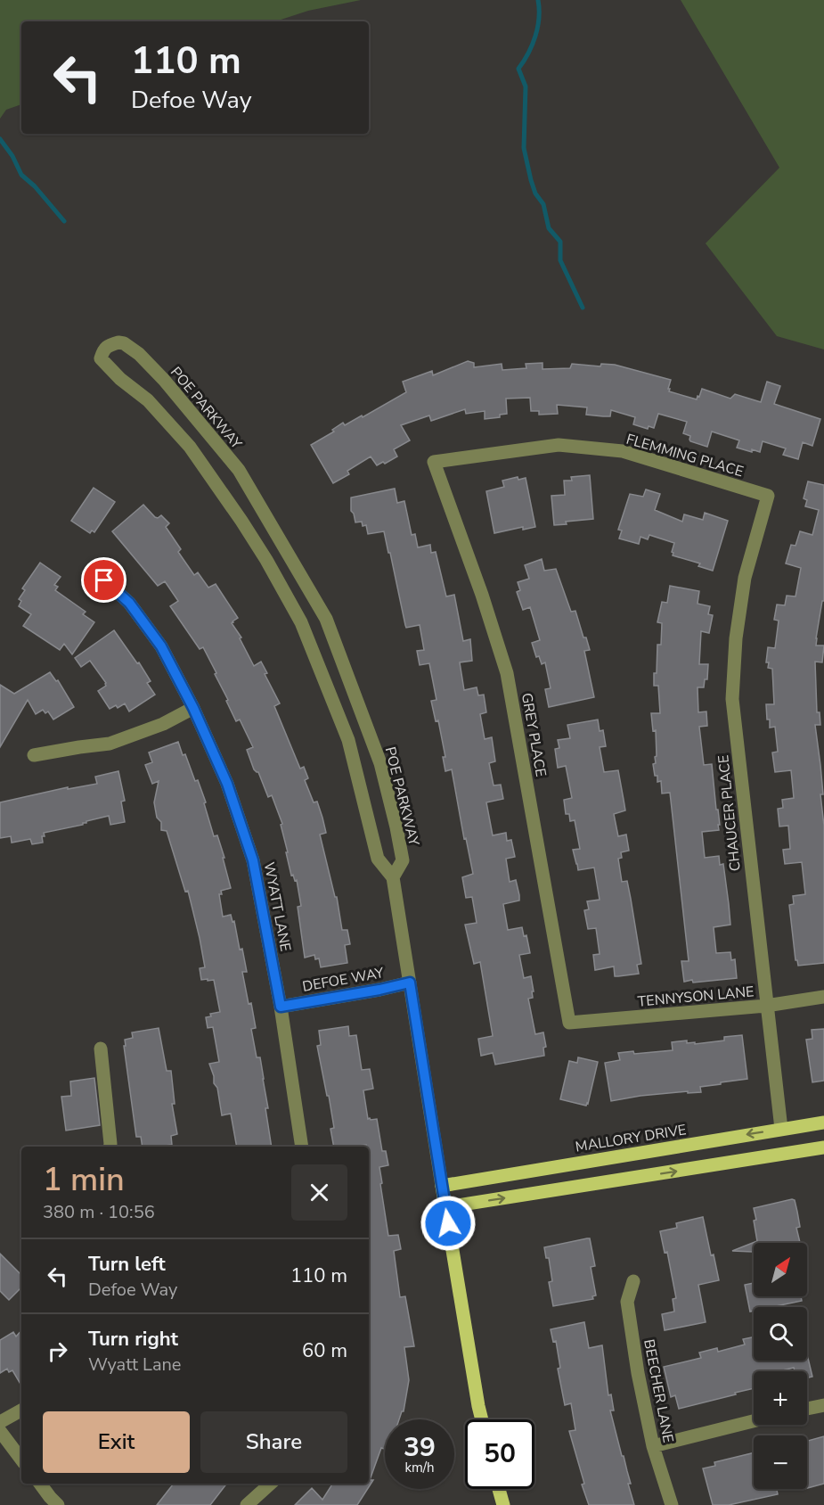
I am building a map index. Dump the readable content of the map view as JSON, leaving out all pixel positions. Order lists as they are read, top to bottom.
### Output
{
  "streets": {
    "main road": ["MALLORY DRIVE"],
    "street": [
      "POE PARKWAY",
      "FLEMMING PLACE",
      "GREY PLACE",
      "CHAUCER PLACE",
      "WYATT LANE",
      "DEFOE WAY",
      "TENNYSON LANE",
      "BEECHER LANE"
    ]
  },
  "crossings": [
    ["FLEMMING PLACE", "GREY PLACE"],
    ["FLEMMING PLACE", "CHAUCER PLACE"],
    ["GREY PLACE", "TENNYSON LANE"],
    ["CHAUCER PLACE", "TENNYSON LANE"],
    ["CHAUCER PLACE", "MALLORY DRIVE"],
    ["WYATT LANE", "DEFOE WAY"]
  ],
  "north": "top right",
  "page": {
    "turn": ["110 m", "Defoe Way"],
    "heading": ["1 min", "380 m · 10:56"],
    "list": [
      {
        "name": "Turn left",
        "note": "Defoe Way",
        "value": "110 m"
      },
      {
        "name": "Turn right",
        "note": "Wyatt Lane",
        "value": "60 m"
      }
    ],
    "map_buttons": ["+", "−"],
    "buttons": ["Exit", "Share"],
    "speed": "39 km/h",
    "limit": "50"
  }
}
